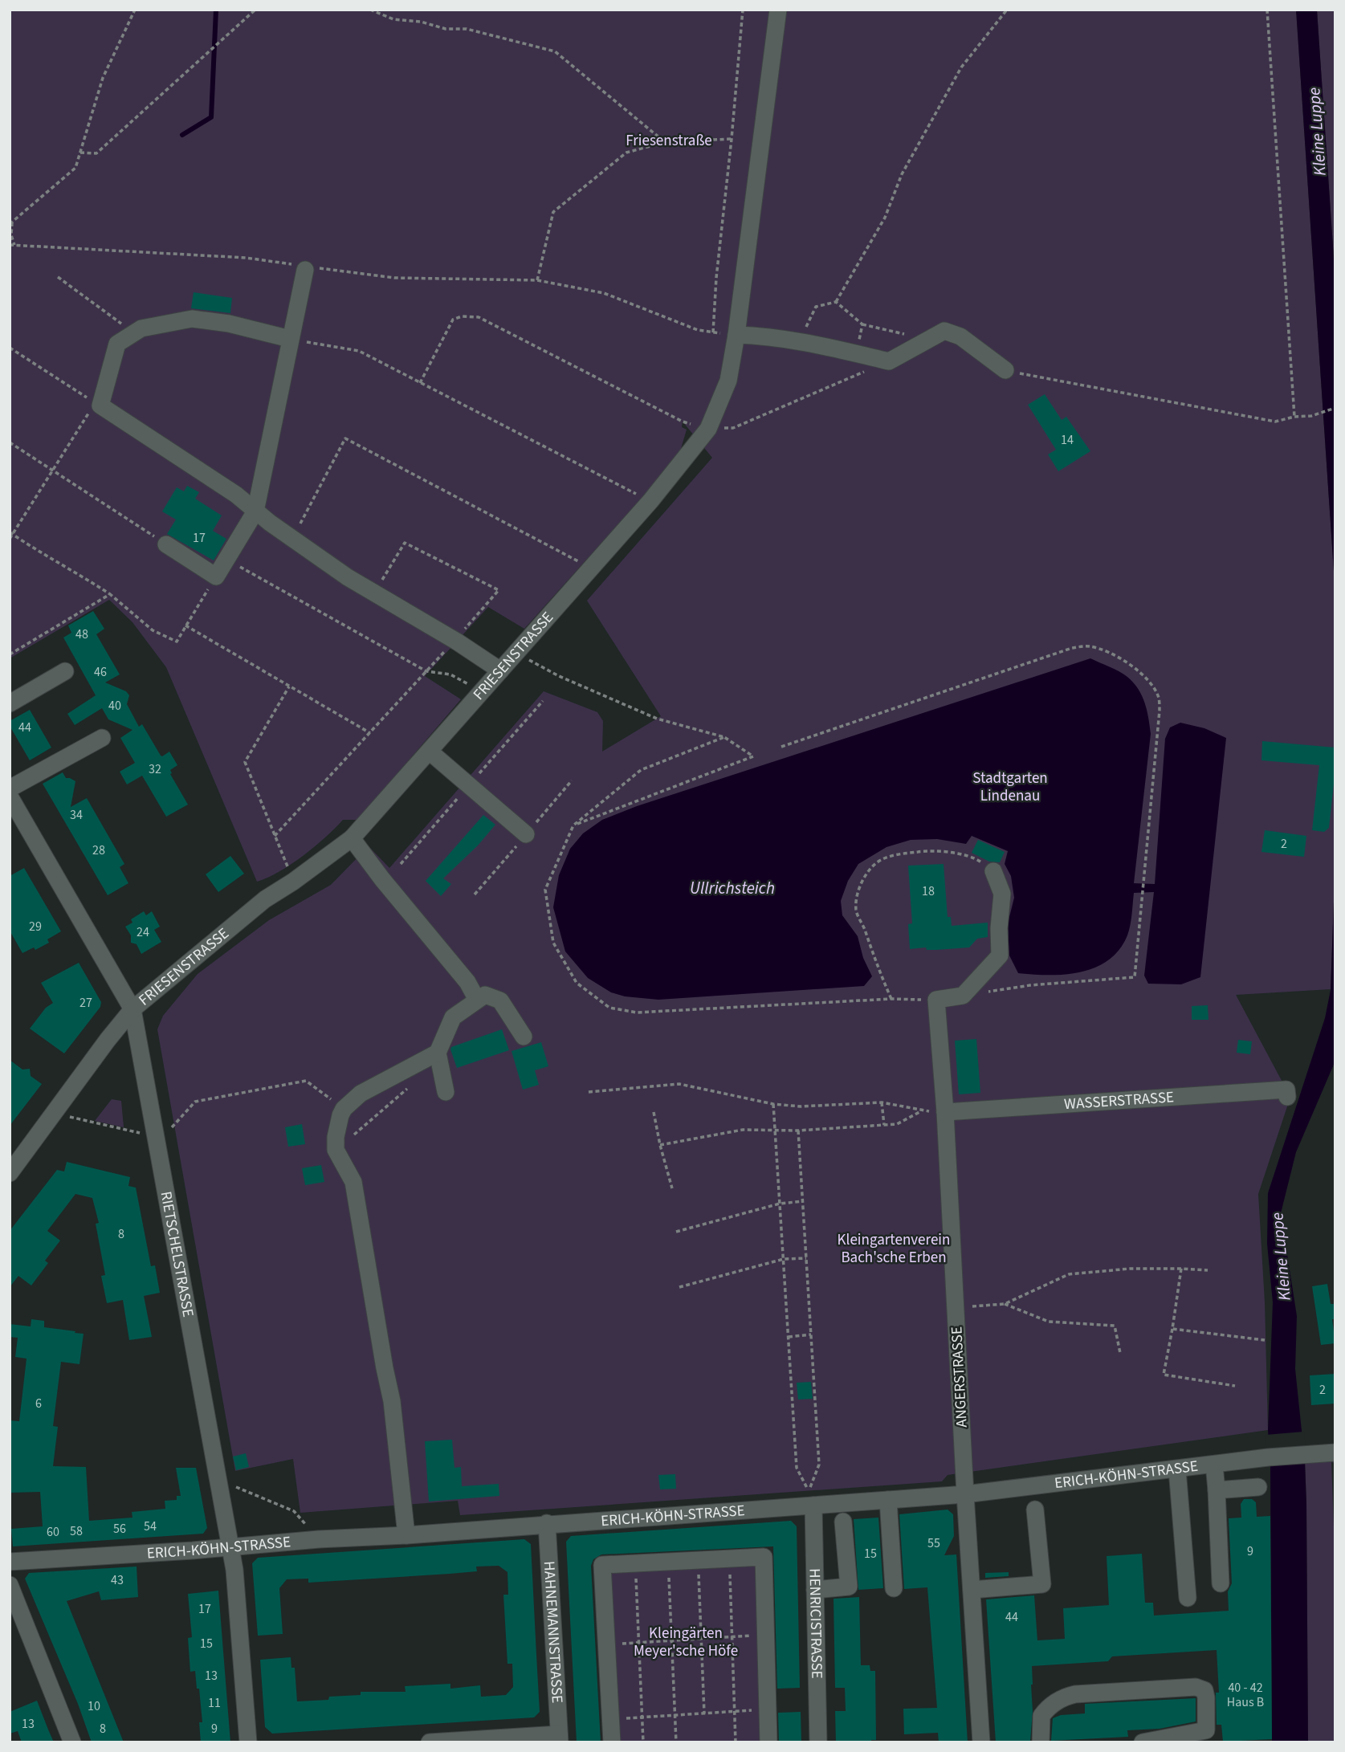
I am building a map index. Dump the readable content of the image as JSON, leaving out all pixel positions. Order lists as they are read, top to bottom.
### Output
{
  "streets": {
    "street": [
      "FRIESENSTRASSE",
      "WASSERSTRASSE",
      "RIETSCHELSTRASSE",
      "ANGERSTRASSE",
      "ERICH-KÖHN-STRASSE",
      "HENRICISTRASSE",
      "HAHNEMANNSTRASSE"
    ]
  },
  "crossings": [
    ["FRIESENSTRASSE", "RIETSCHELSTRASSE"],
    ["WASSERSTRASSE", "ANGERSTRASSE"],
    ["RIETSCHELSTRASSE", "ERICH-KÖHN-STRASSE"],
    ["ANGERSTRASSE", "ERICH-KÖHN-STRASSE"],
    ["ERICH-KÖHN-STRASSE", "HENRICISTRASSE"],
    ["ERICH-KÖHN-STRASSE", "HAHNEMANNSTRASSE"]
  ],
  "water": ["Kleine Luppe", "Ullrichsteich"],
  "parks": [
    "Friesenstraße",
    "Stadtgarten Lindenau",
    "Kleingartenverein Bach'sche Erben",
    "Kleingärten Meyer'sche Höfe"
  ],
  "house_numbers": [
    "14",
    "17",
    "48",
    "46",
    "40",
    "44",
    "32",
    "34",
    "2",
    "28",
    "18",
    "29",
    "24",
    "27",
    "8",
    "2",
    "6",
    "54",
    "56",
    "58",
    "60",
    "55",
    "9",
    "15",
    "43",
    "17",
    "44",
    "15",
    "13",
    "40 - 42 Haus B",
    "11",
    "10",
    "13",
    "8",
    "9"
  ]
}
